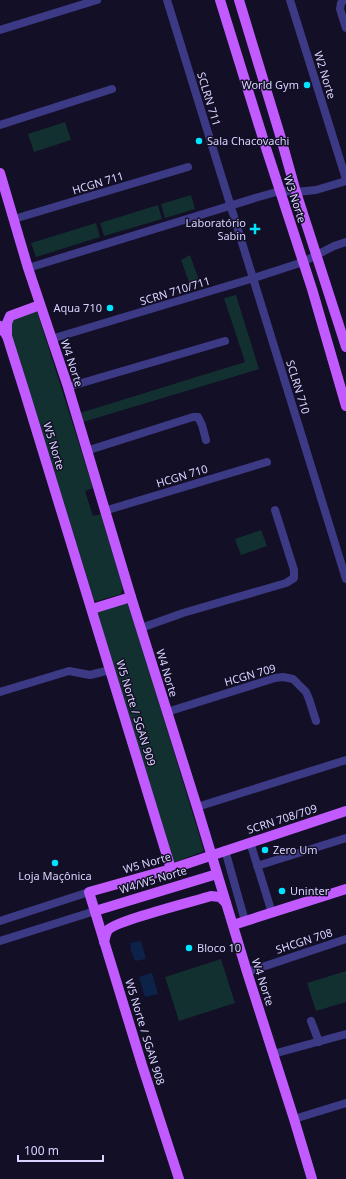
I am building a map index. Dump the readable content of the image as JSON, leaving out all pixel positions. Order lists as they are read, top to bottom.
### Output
{
  "streets": {
    "main road": [
      "W3 Norte",
      "W4 Norte",
      "W5 Norte",
      "W5 Norte / SGAN 909",
      "SCRN 708/709",
      "W4/W5 Norte",
      "W5 Norte / SGAN 908"
    ],
    "street": [
      "W2 Norte",
      "SCLRN 711",
      "HCGN 711",
      "SCRN 710/711",
      "SCLRN 710",
      "HCGN 710",
      "HCGN 709",
      "SHCGN 708"
    ]
  },
  "crossings": [
    ["SCLRN 711", "SCRN 710/711"],
    ["SCLRN 711", "SCLRN 710"],
    ["HCGN 711", "W4 Norte"],
    ["W3 Norte", "SCRN 710/711"],
    ["SCRN 710/711", "W4 Norte"],
    ["SCRN 710/711", "SCLRN 710"],
    ["W4 Norte", "W5 Norte"],
    ["W4 Norte", "HCGN 710"],
    ["W4 Norte", "HCGN 709"],
    ["W4 Norte", "SCRN 708/709"],
    ["W4 Norte", "W4/W5 Norte"],
    ["W4 Norte", "SHCGN 708"],
    ["W5 Norte", "W5 Norte / SGAN 909"],
    ["W5 Norte", "SCRN 708/709"],
    ["W5 Norte", "W5 Norte / SGAN 908"],
    ["W4/W5 Norte", "W5 Norte / SGAN 908"]
  ],
  "places": {
    "other": [
      "World Gym",
      "Sala Chacovachi",
      "Aqua 710",
      "Zero Um",
      "Loja Maçônica",
      "Uninter",
      "Bloco 10"
    ],
    "health": ["Laboratório Sabin"]
  },
  "scale_bar": "100 m"
}
